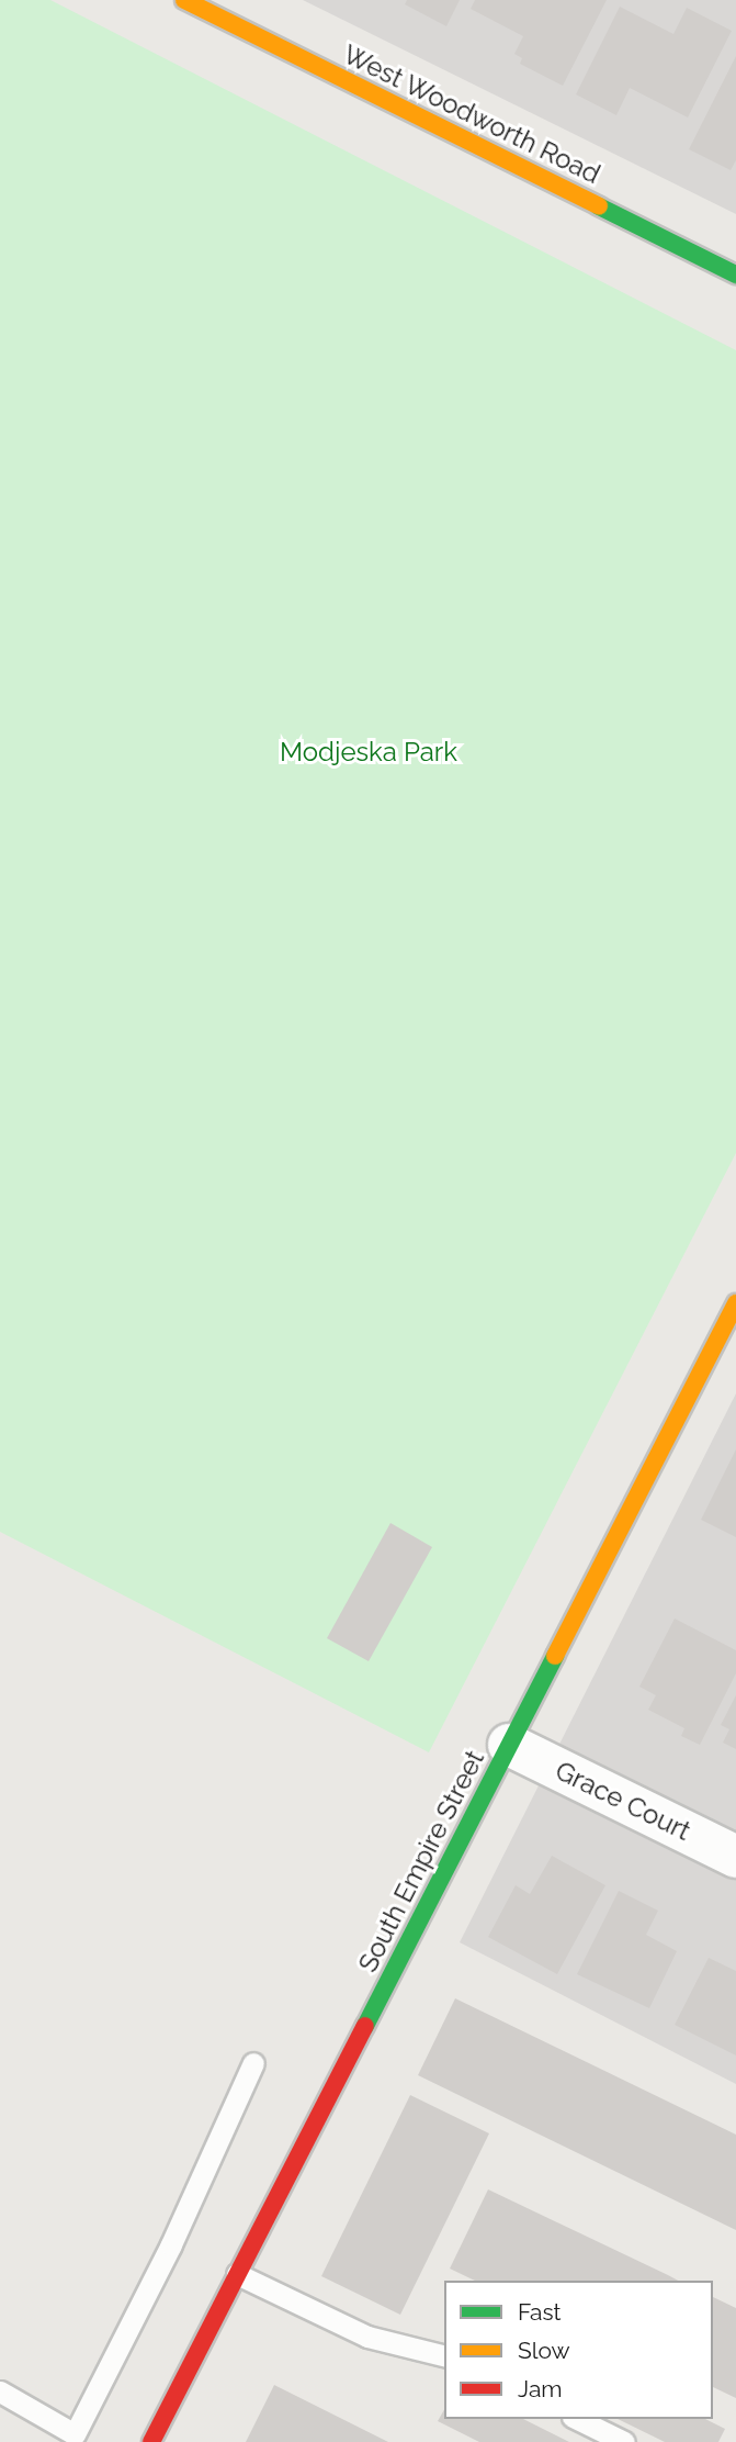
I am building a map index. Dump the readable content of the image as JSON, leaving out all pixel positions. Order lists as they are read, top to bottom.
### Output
{
  "streets": {
    "street": ["West Woodworth Road", "Grace Court", "South Empire Street"]
  },
  "crossings": [
    ["Grace Court", "South Empire Street"]
  ],
  "parks": ["Modjeska Park"],
  "legend": ["Fast", "Slow", "Jam"]
}
